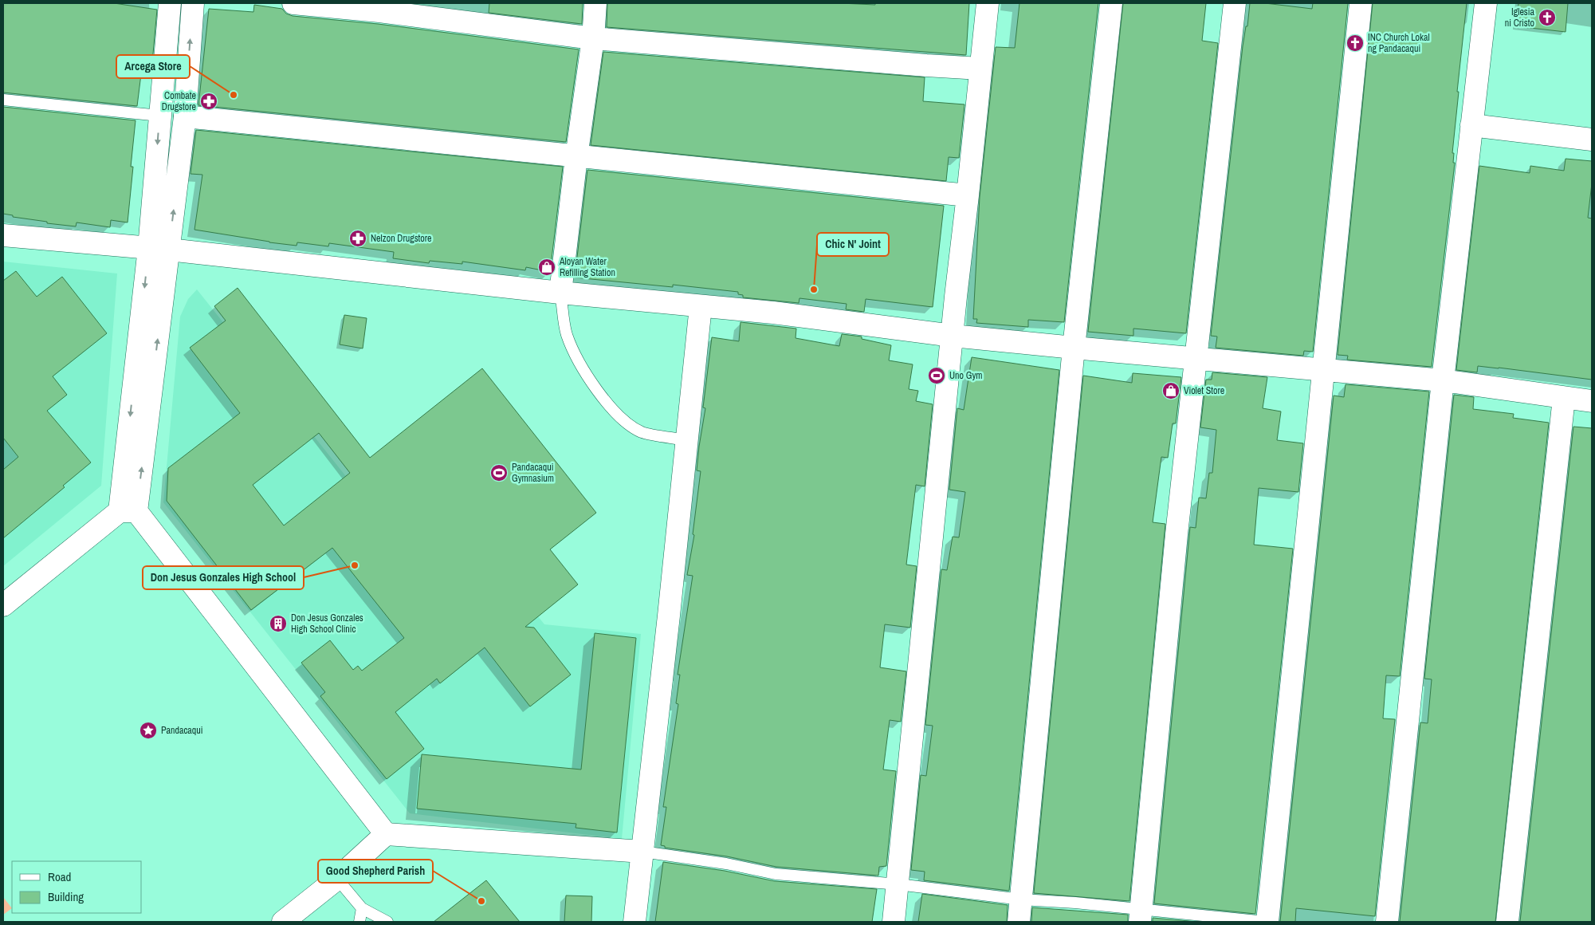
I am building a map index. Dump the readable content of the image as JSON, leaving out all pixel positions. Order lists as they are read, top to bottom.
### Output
{
  "places": {
    "church": ["Iglesia ni Cristo", "INC Church Lokal ng Pandacaqui"],
    "other": [
      "Arcega Store",
      "Chic N' Joint",
      "Don Jesus Gonzales High School",
      "Good Shepherd Parish"
    ],
    "pharmacy": ["Combate Drugstore", "Nelzon Drugstore"],
    "shop": ["Aloyan Water Refilling Station", "Violet Store"],
    "sports": ["Uno Gym", "Pandacaqui Gymnasium"],
    "building": ["Don Jesus Gonzales High School Clinic"],
    "place": ["Pandacaqui"]
  },
  "legend": ["Road", "Building"]
}
